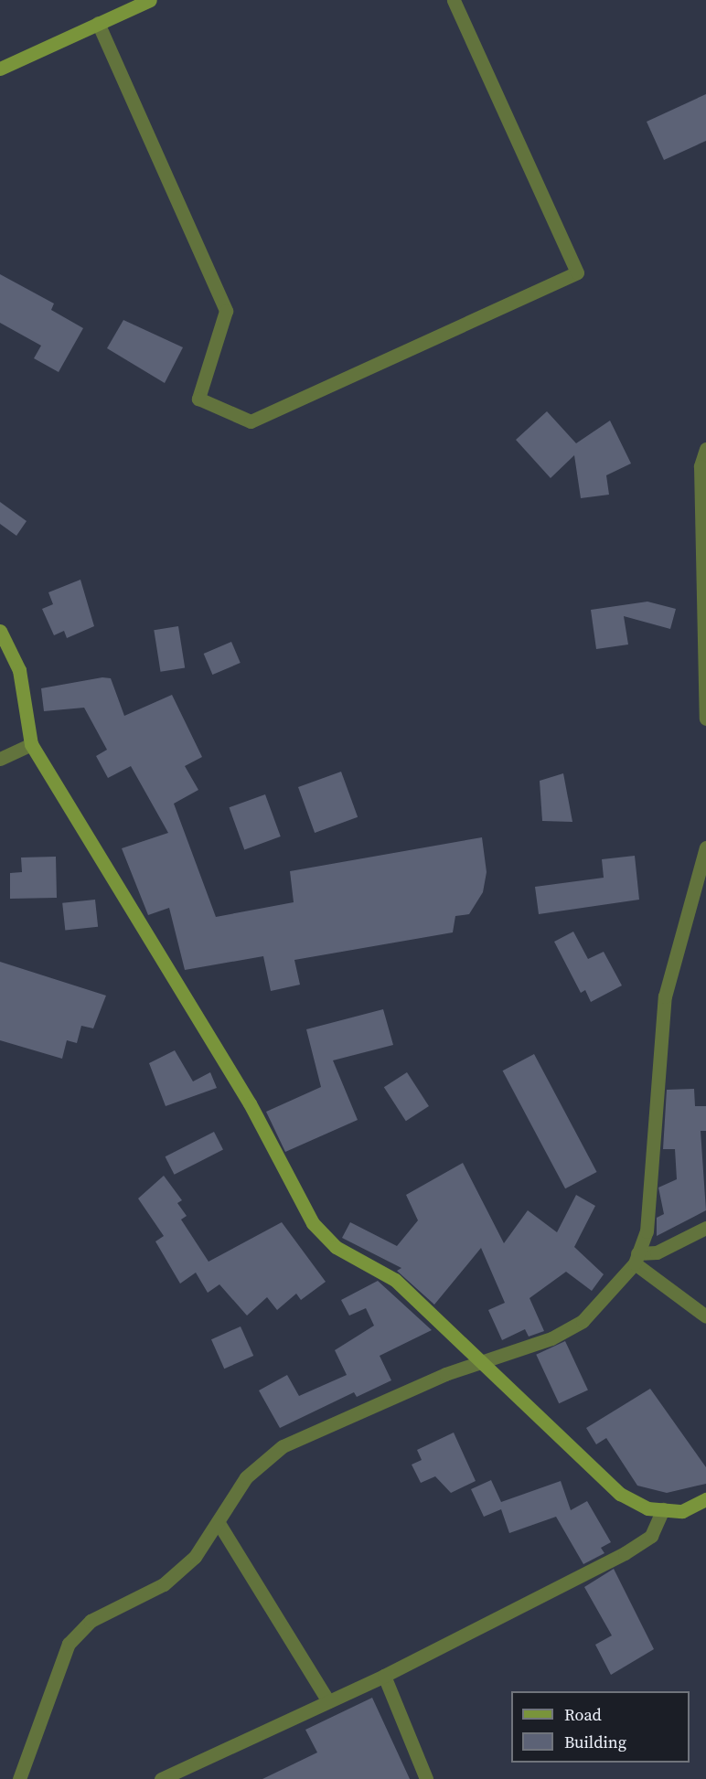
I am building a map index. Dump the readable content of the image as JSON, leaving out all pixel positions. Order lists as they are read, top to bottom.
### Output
{
  "legend": ["Road", "Building"]
}
